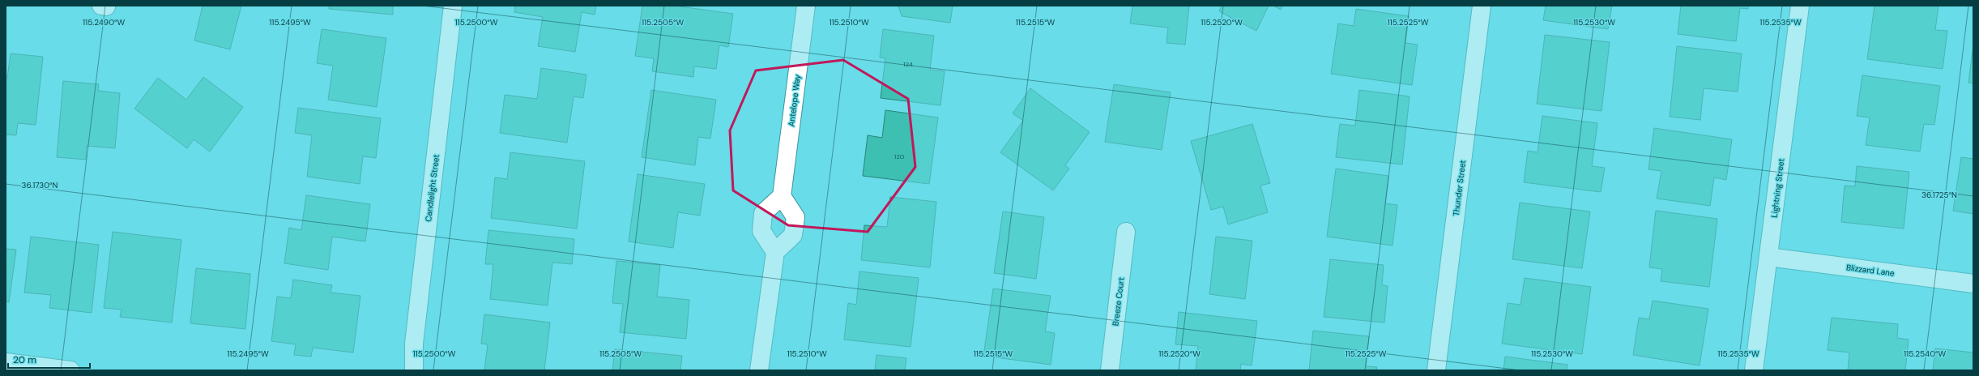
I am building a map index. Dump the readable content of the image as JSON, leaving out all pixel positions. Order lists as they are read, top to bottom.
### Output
{
  "streets": {
    "street": [
      "Antelope Way",
      "Candlelight Street",
      "Thunder Street",
      "Lightning Street",
      "Blizzard Lane",
      "Breeze Court"
    ]
  },
  "crossings": [
    ["Lightning Street", "Blizzard Lane"]
  ],
  "house_numbers": ["124", "120"],
  "scale_bar": "20 m",
  "coordinates": [
    "115.2490°W",
    "115.2495°W",
    "115.2500°W",
    "115.2505°W",
    "115.2510°W",
    "115.2515°W",
    "115.2520°W",
    "115.2525°W",
    "115.2530°W",
    "115.2535°W",
    "36.1730°N",
    "36.1725°N",
    "115.2540°W"
  ]
}
